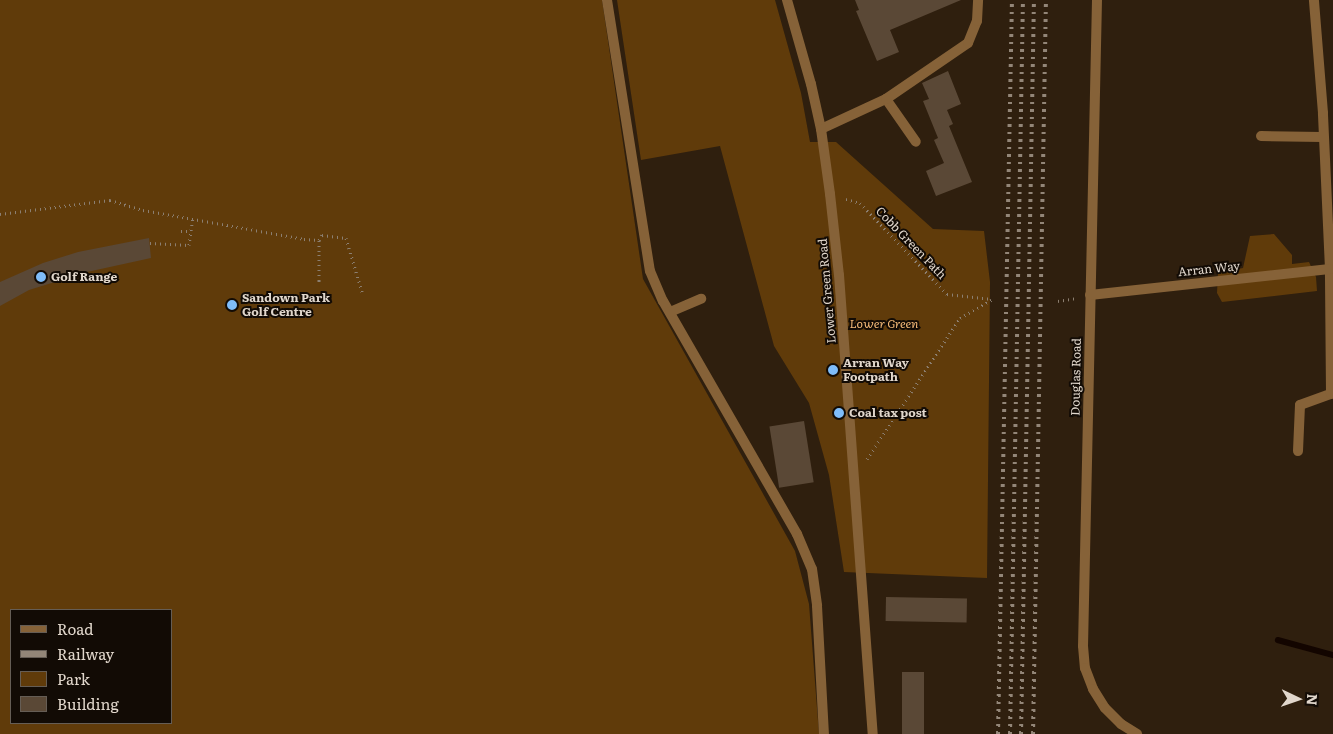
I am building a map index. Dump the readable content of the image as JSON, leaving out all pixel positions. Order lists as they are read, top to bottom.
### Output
{
  "streets": {
    "street": ["Arran Way", "Lower Green Road", "Douglas Road"],
    "path": ["Cobb Green Path"]
  },
  "crossings": [
    ["Cobb Green Path", "Lower Green Road"],
    ["Arran Way", "Douglas Road"]
  ],
  "parks": ["Lower Green"],
  "places": [
    "Golf Range",
    "Sandown Park Golf Centre",
    "Arran Way Footpath",
    "Coal tax post"
  ],
  "legend": [
    "Road",
    "Railway",
    "Park",
    "Building"
  ],
  "north": "right"
}
